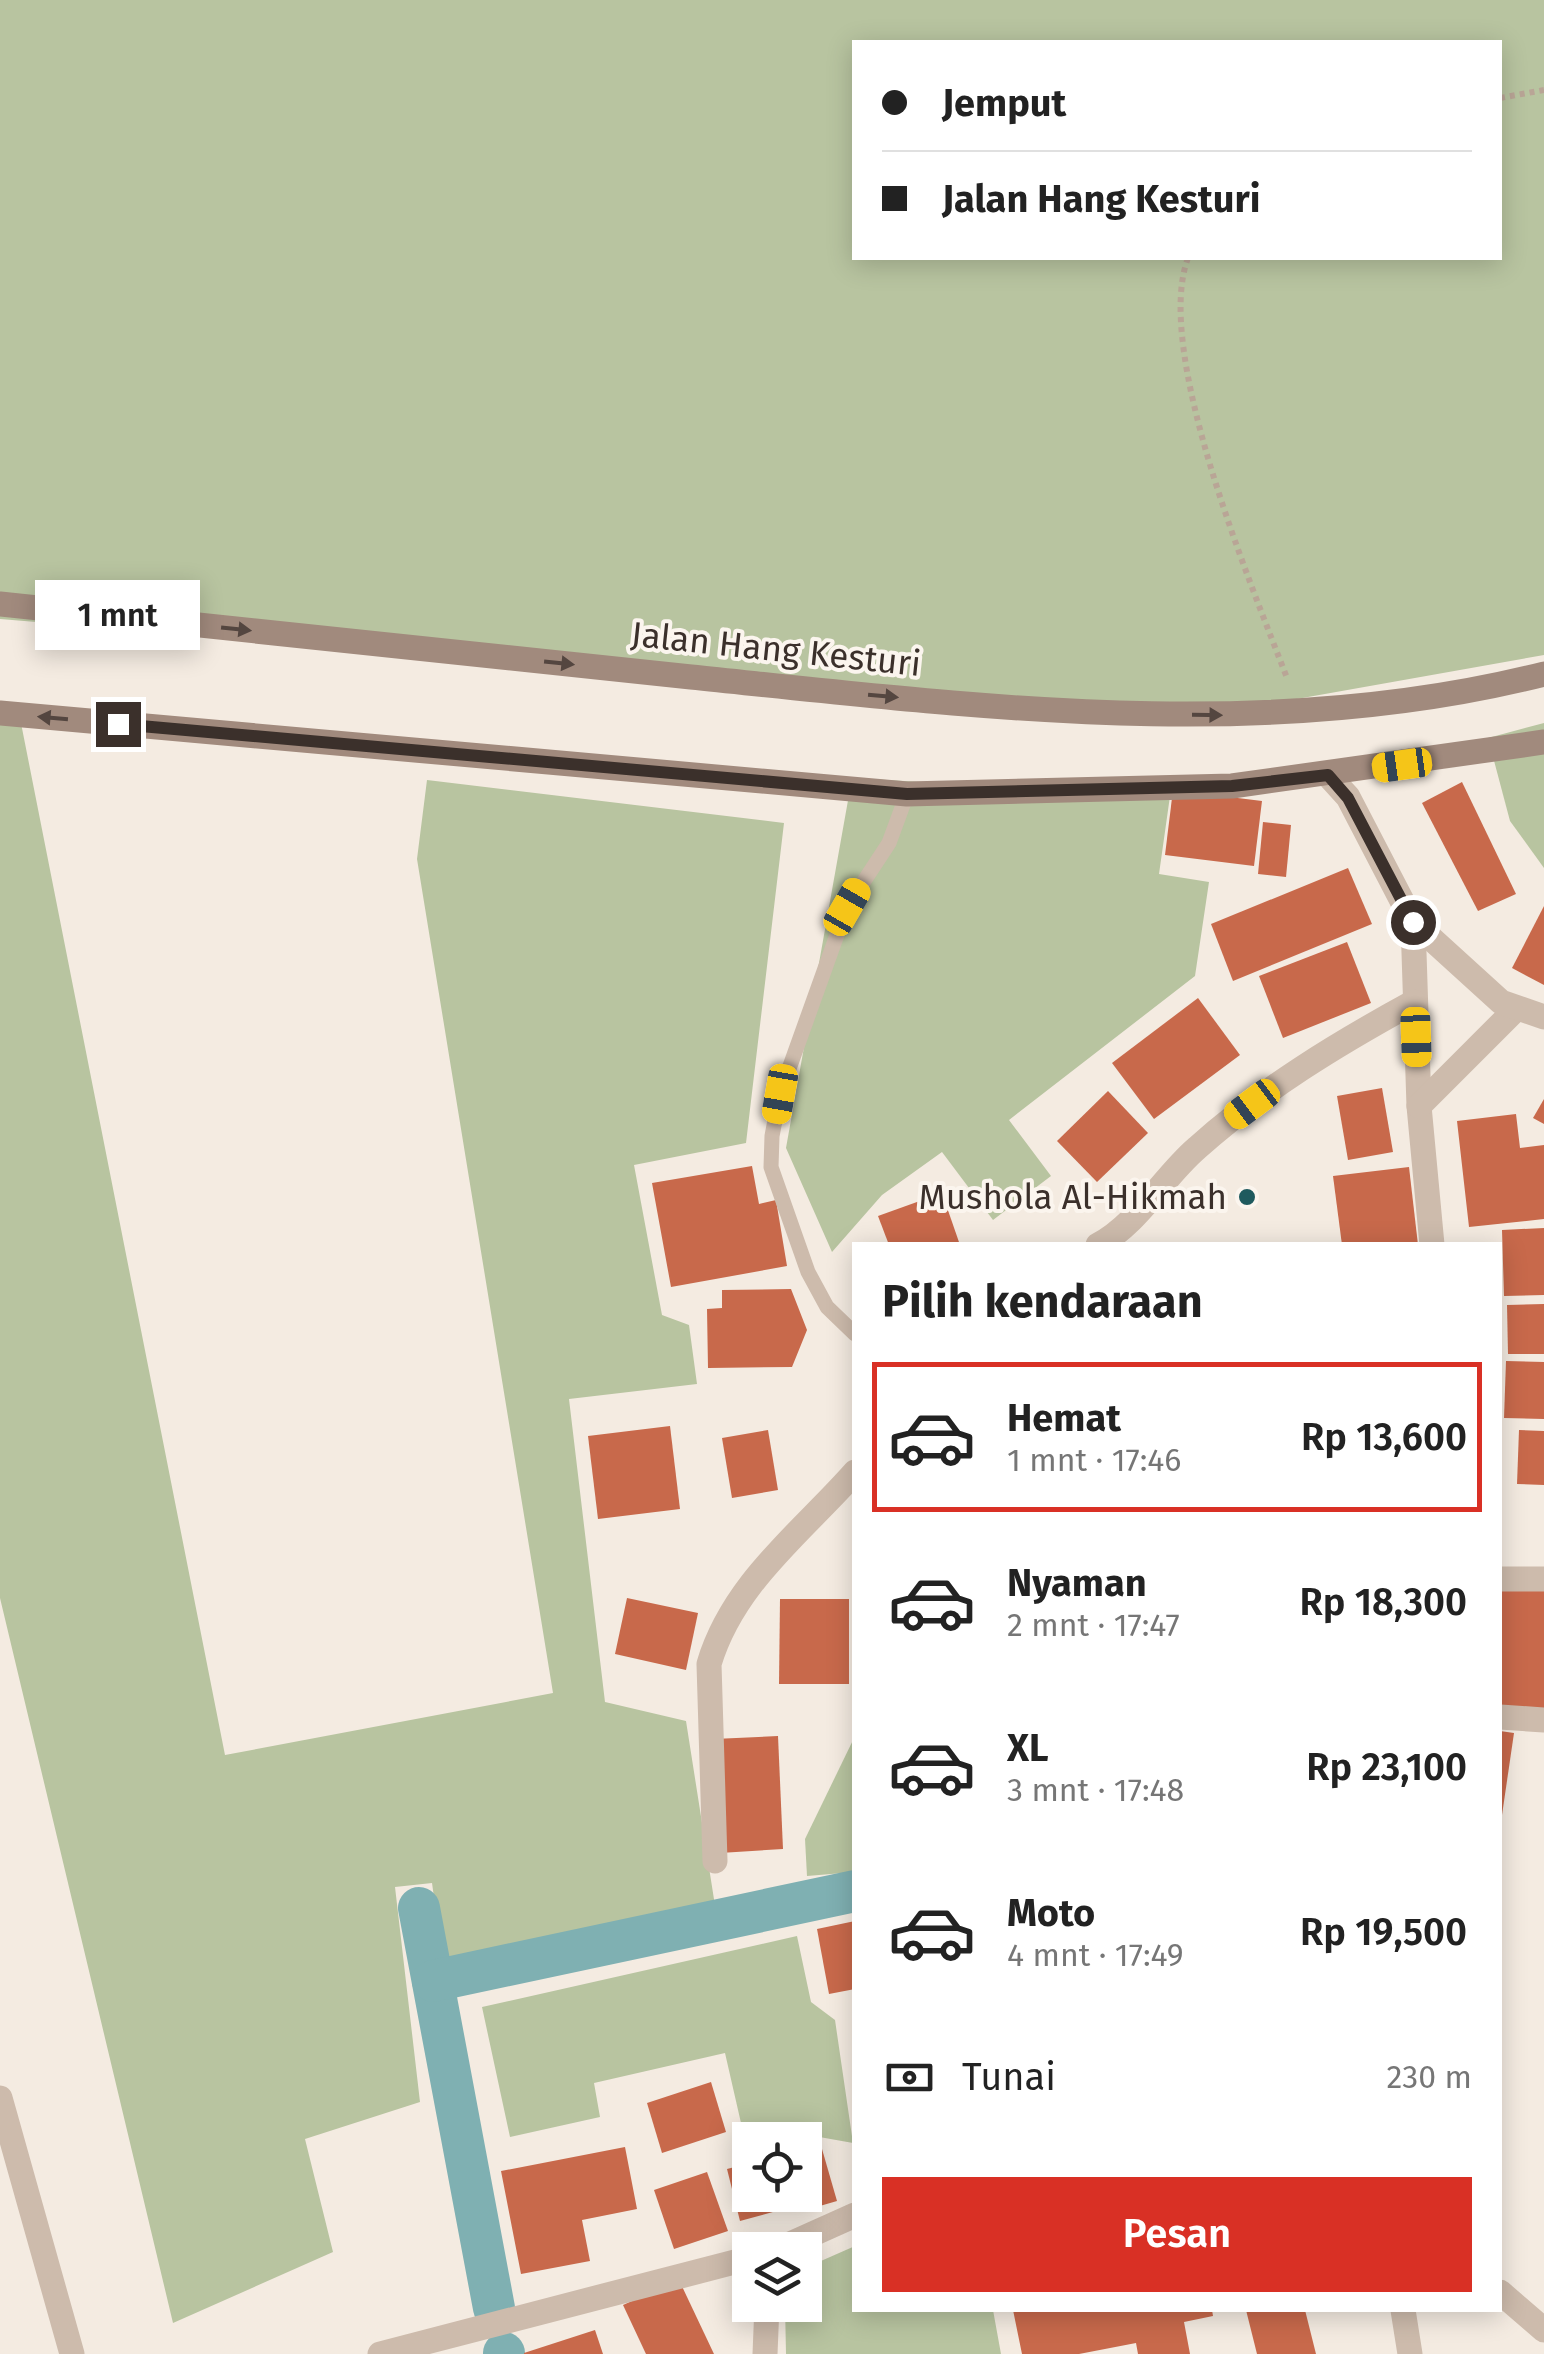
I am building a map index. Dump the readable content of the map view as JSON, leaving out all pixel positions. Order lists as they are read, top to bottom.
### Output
{
  "streets": {
    "main road": ["Jalan Hang Kesturi"]
  },
  "places": ["Mushola Al-Hikmah"],
  "page": {
    "banner": ["Jemput", "Jalan Hang Kesturi"],
    "bubble": "1 mnt",
    "heading": "Pilih kendaraan",
    "list": [
      {
        "name": "Hemat",
        "note": "1 mnt · 17:46",
        "value": "Rp 13,600"
      },
      {
        "name": "Nyaman",
        "note": "2 mnt · 17:47",
        "value": "Rp 18,300"
      },
      {
        "name": "XL",
        "note": "3 mnt · 17:48",
        "value": "Rp 23,100"
      },
      {
        "name": "Moto",
        "note": "4 mnt · 17:49",
        "value": "Rp 19,500"
      }
    ],
    "pay": ["Tunai", "230 m"],
    "buttons": "Pesan"
  }
}
